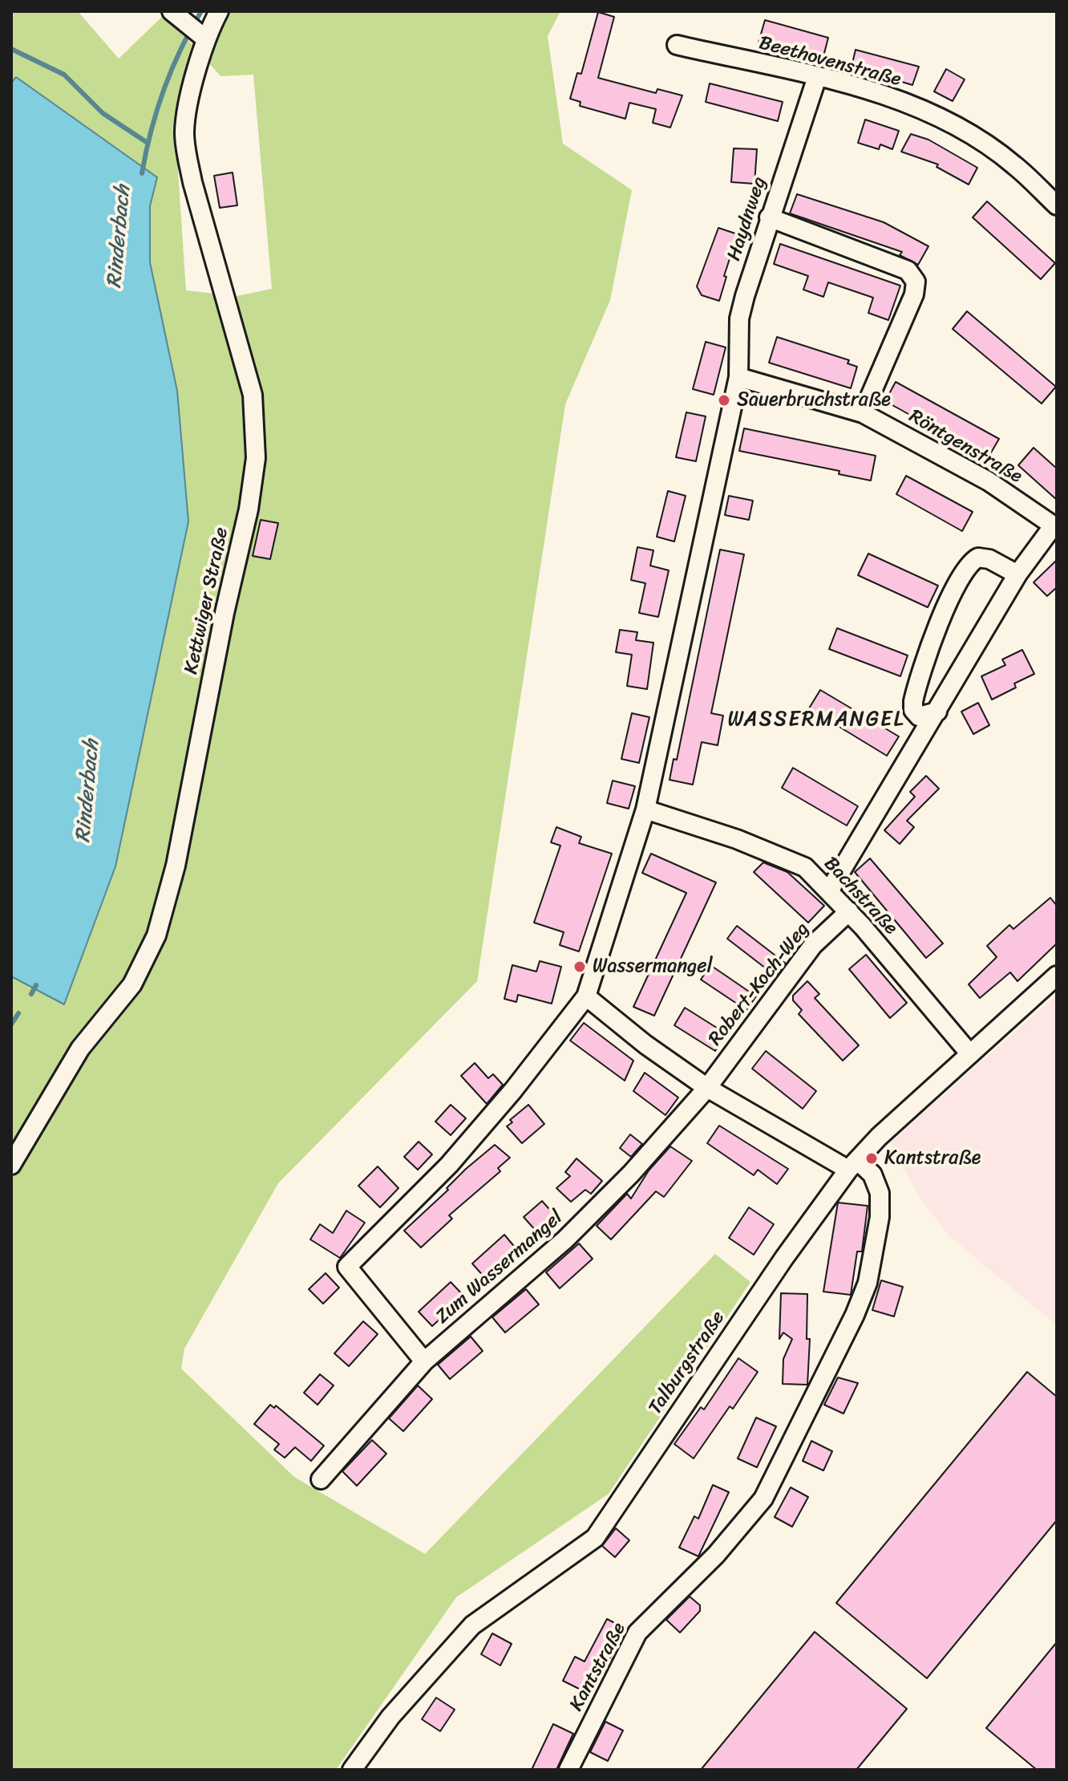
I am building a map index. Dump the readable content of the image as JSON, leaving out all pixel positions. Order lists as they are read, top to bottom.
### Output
{
  "streets": {
    "street": [
      "Beethovenstraße",
      "Haydnweg",
      "Röntgenstraße",
      "Kettwiger Straße",
      "Bachstraße",
      "Robert-Koch-Weg",
      "Zum Wassermangel",
      "Talburgstraße",
      "Kantstraße"
    ]
  },
  "crossings": [
    ["Beethovenstraße", "Haydnweg"],
    ["Haydnweg", "Röntgenstraße"],
    ["Bachstraße", "Robert-Koch-Weg"],
    ["Bachstraße", "Talburgstraße"],
    ["Robert-Koch-Weg", "Zum Wassermangel"],
    ["Talburgstraße", "Kantstraße"]
  ],
  "districts": ["WASSERMANGEL"],
  "water": ["Rinderbach"],
  "places": ["Sauerbruchstraße", "Wassermangel", "Kantstraße"]
}
